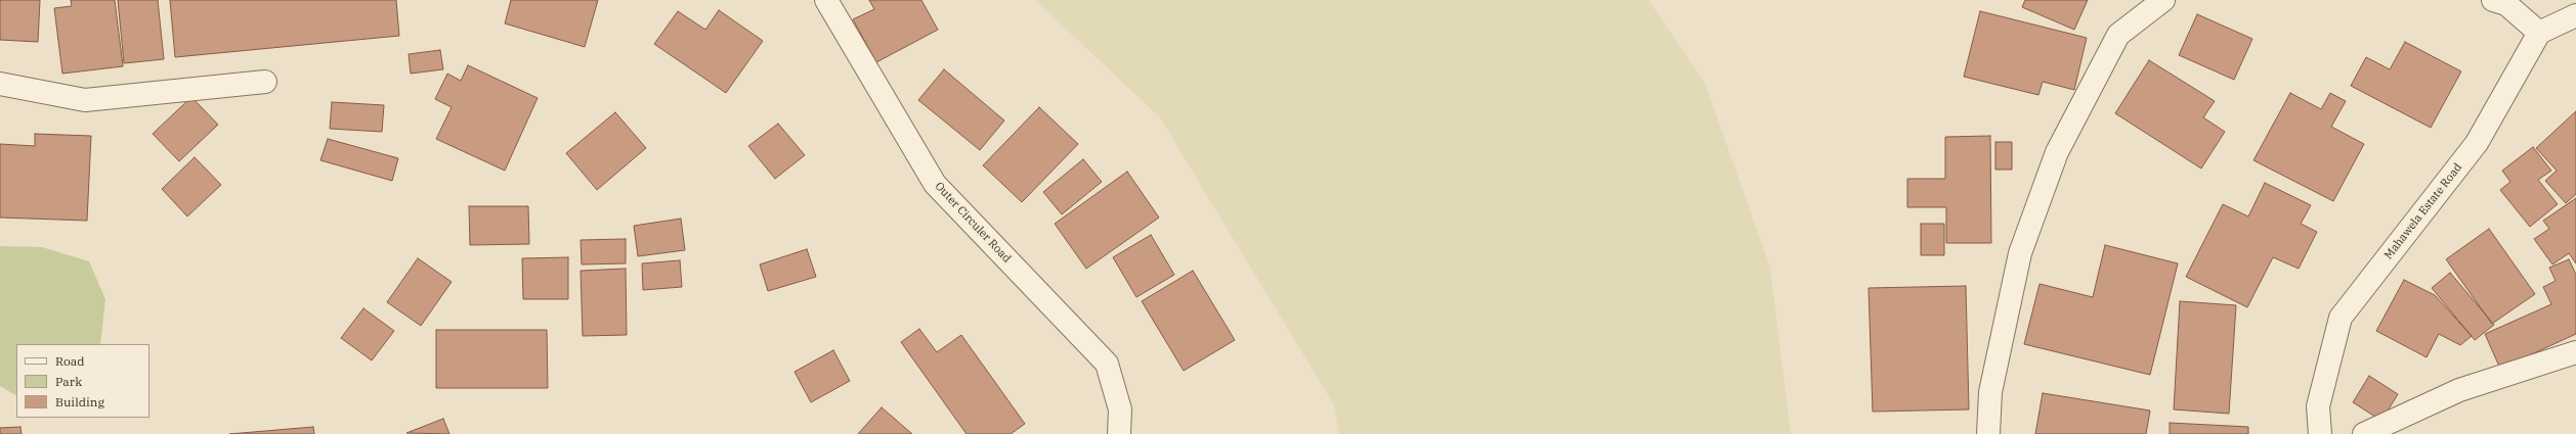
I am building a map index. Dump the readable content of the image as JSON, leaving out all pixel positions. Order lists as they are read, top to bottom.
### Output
{
  "streets": {
    "street": ["Mahawela Estate Road", "Outer Circuler Road"]
  },
  "legend": ["Road", "Park", "Building"]
}
